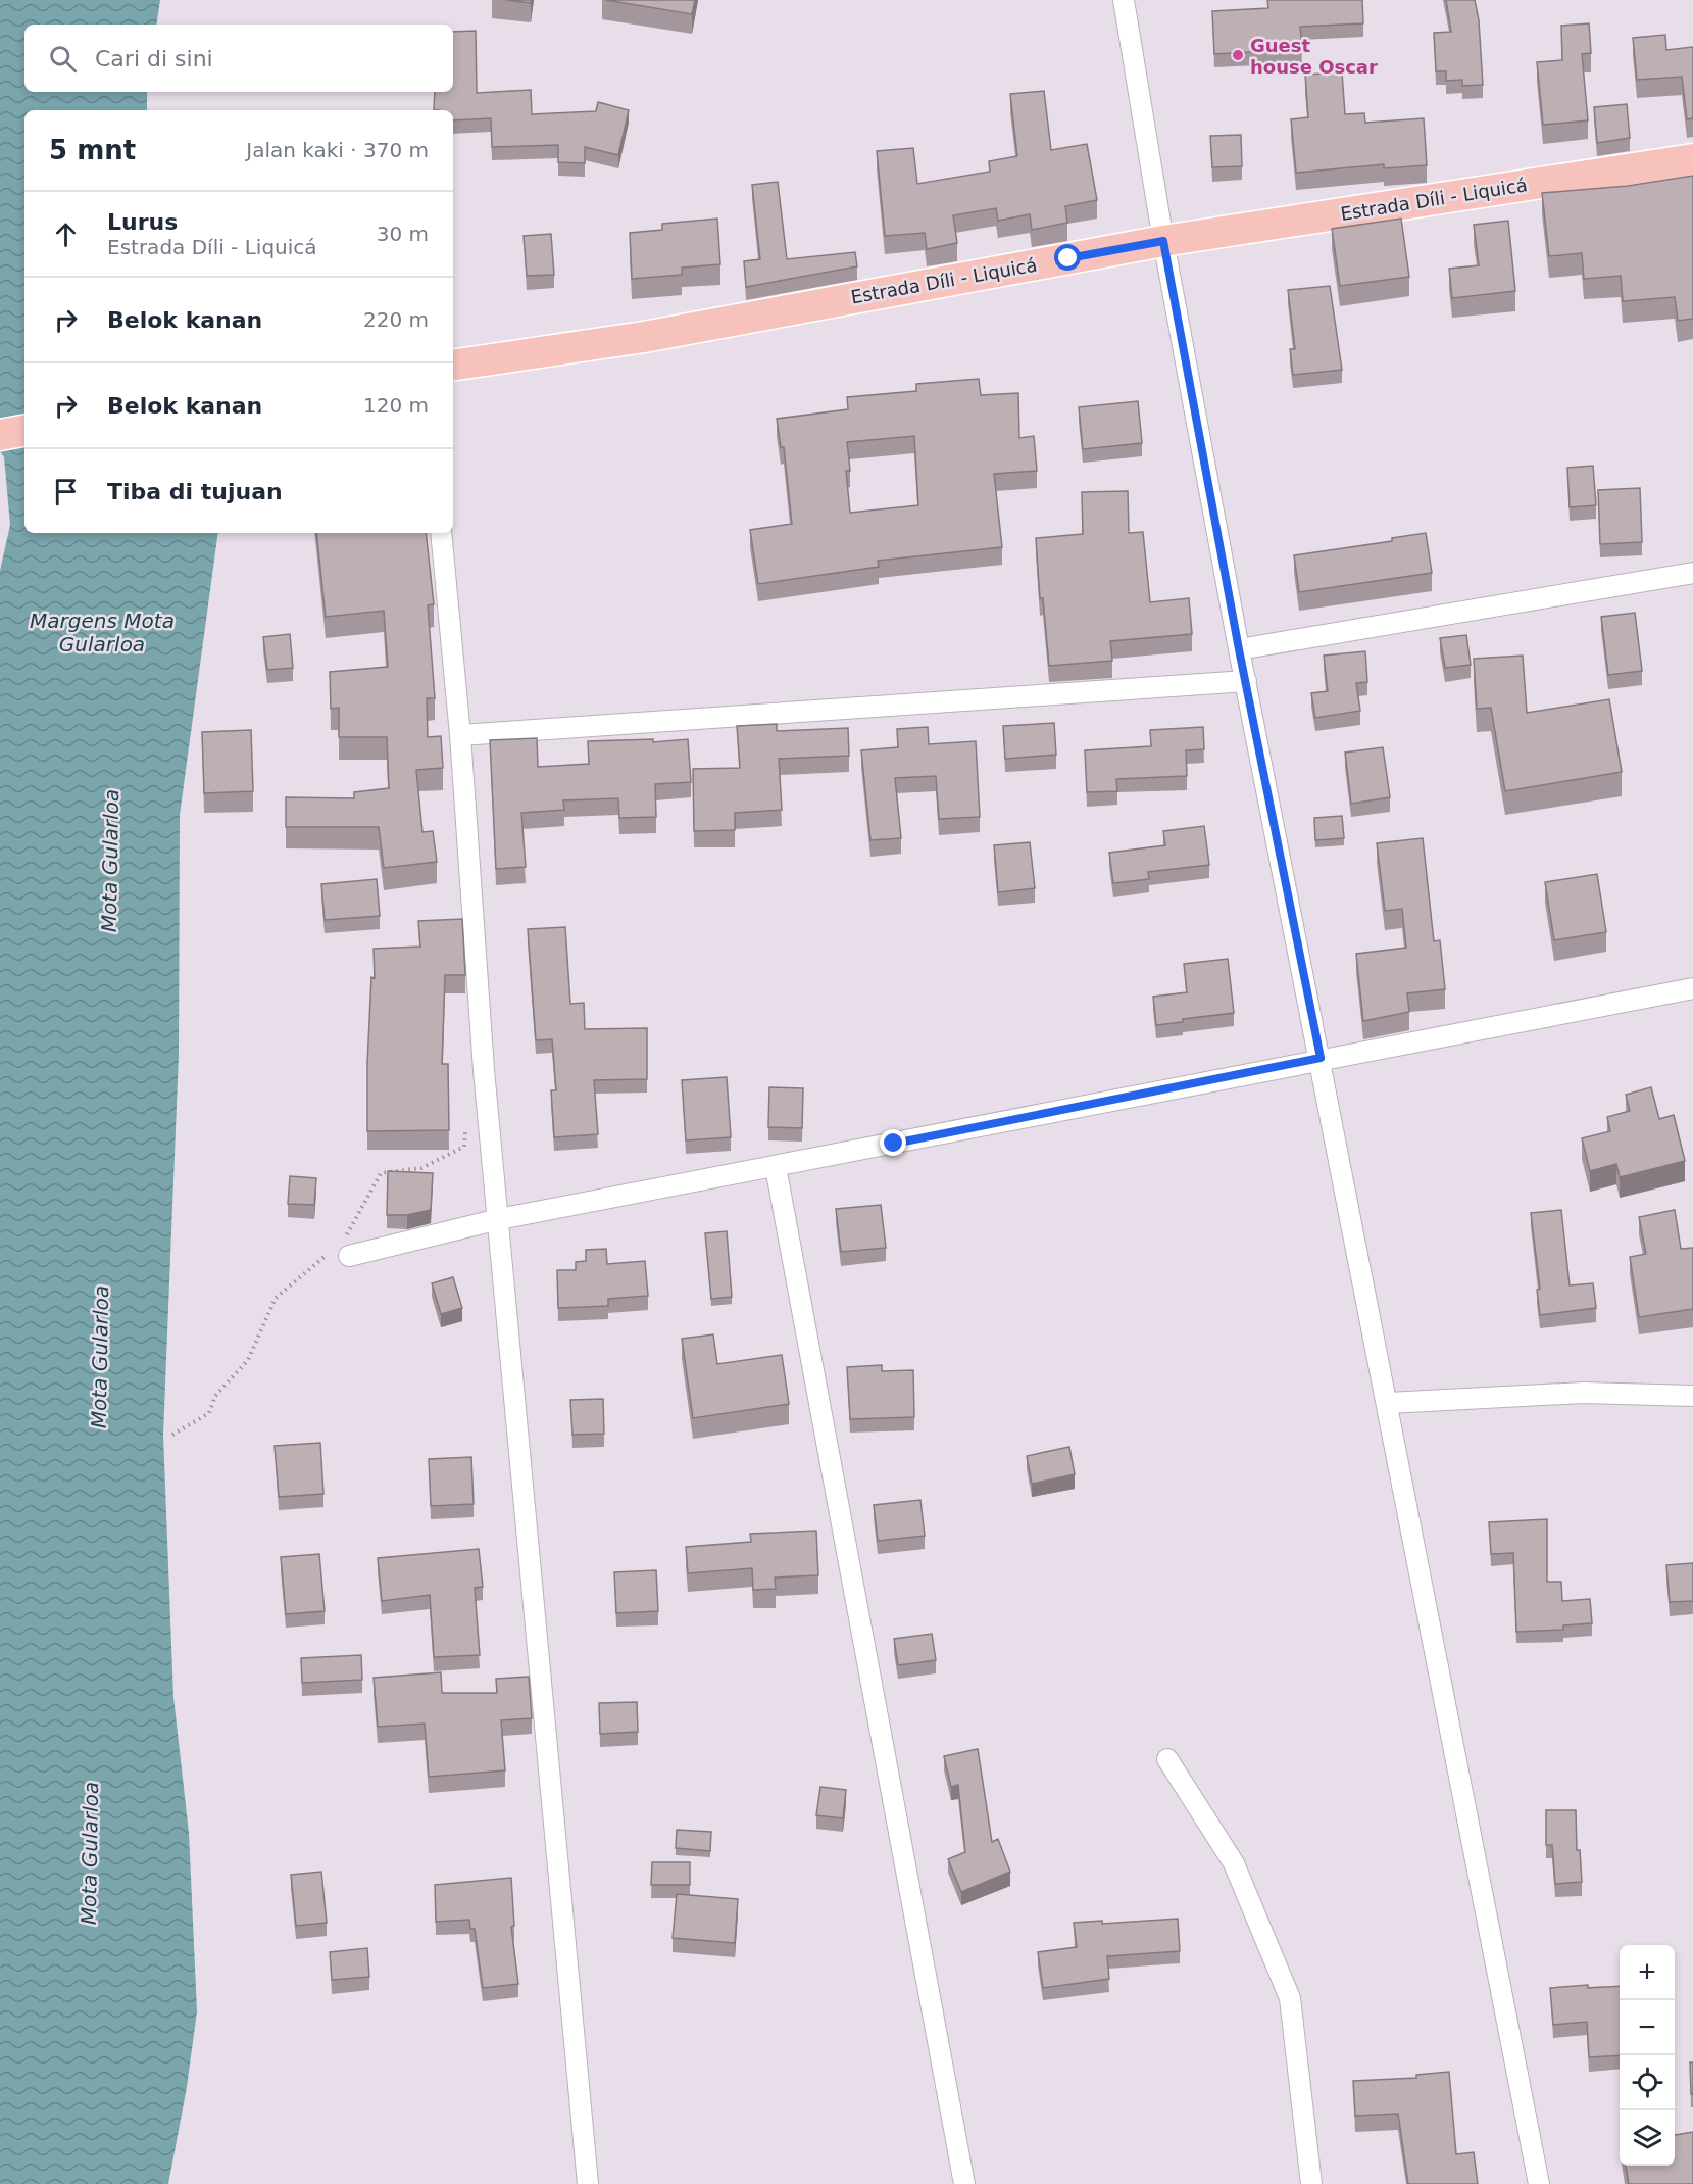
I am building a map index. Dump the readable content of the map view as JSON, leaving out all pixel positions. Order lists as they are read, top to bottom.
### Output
{
  "streets": {
    "main road": ["Estrada Díli - Liquicá"]
  },
  "water": ["Margens Mota Gularloa", "Mota Gularloa"],
  "places": ["Guest house Oscar"],
  "page": {
    "search": "Cari di sini",
    "heading": ["5 mnt", "Jalan kaki · 370 m"],
    "list": [
      ["Lurus", "Estrada Díli - Liquicá", "30 m"],
      ["Belok kanan", "220 m"],
      ["Belok kanan", "120 m"],
      "Tiba di tujuan"
    ],
    "map_buttons": ["+", "−"]
  }
}
